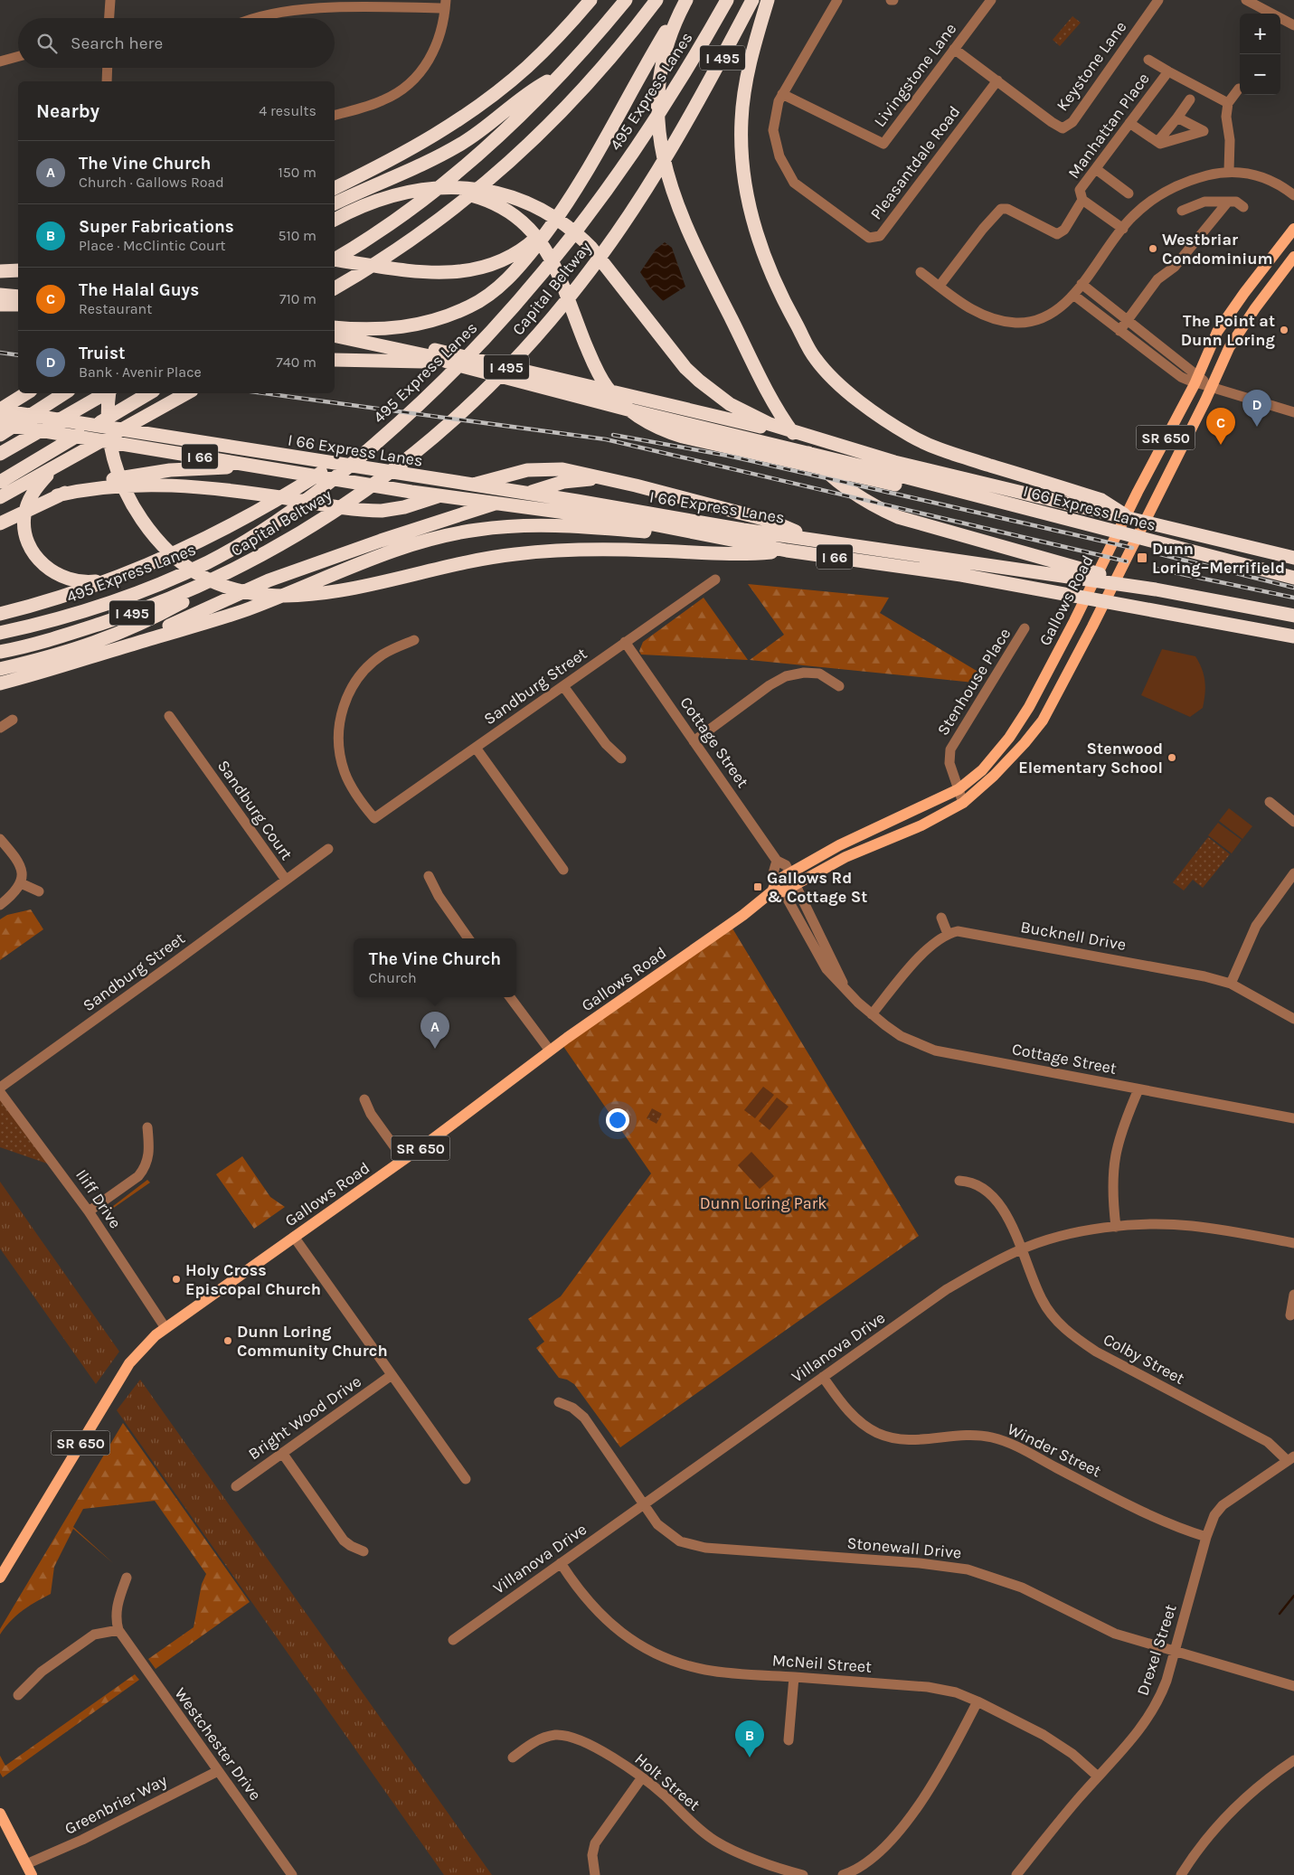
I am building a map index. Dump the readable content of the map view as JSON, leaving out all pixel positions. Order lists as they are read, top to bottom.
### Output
{
  "streets": {
    "highway": [
      "I 495",
      "495 Express Lanes",
      "Capital Beltway",
      "I 66 Express Lanes",
      "I 66"
    ],
    "main road": ["SR 650", "Gallows Road"],
    "street": [
      "Keystone Lane",
      "Livingstone Lane",
      "Manhattan Place",
      "Pleasantdale Road",
      "Stenhouse Place",
      "Sandburg Street",
      "Cottage Street",
      "Sandburg Court",
      "Bucknell Drive",
      "Iliff Drive",
      "Villanova Drive",
      "Colby Street",
      "Bright Wood Drive",
      "Winder Street",
      "Stonewall Drive",
      "Drexel Street",
      "McNeil Street",
      "Westchester Drive",
      "Holt Street",
      "Greenbrier Way"
    ]
  },
  "crossings": [
    ["Keystone Lane", "Livingstone Lane"],
    ["Keystone Lane", "Pleasantdale Road"],
    ["Livingstone Lane", "Pleasantdale Road"],
    ["Gallows Road", "Stenhouse Place"],
    ["Gallows Road", "Cottage Street"],
    ["Gallows Road", "Iliff Drive"],
    ["Sandburg Street", "Cottage Street"],
    ["Sandburg Street", "Sandburg Court"],
    ["Villanova Drive", "Colby Street"],
    ["Villanova Drive", "Winder Street"],
    ["Villanova Drive", "Stonewall Drive"],
    ["Villanova Drive", "McNeil Street"],
    ["Colby Street", "Drexel Street"],
    ["Winder Street", "Drexel Street"],
    ["Stonewall Drive", "Drexel Street"],
    ["Drexel Street", "McNeil Street"],
    ["Westchester Drive", "Greenbrier Way"]
  ],
  "parks": ["Dunn Loring Park"],
  "places": {
    "other": [
      "Westbriar Condominium",
      "The Point at Dunn Loring",
      "Stenwood Elementary School",
      "Holy Cross Episcopal Church",
      "Dunn Loring Community Church"
    ],
    "transit": ["Dunn Loring–Merrifield", "Gallows Rd & Cottage St"]
  },
  "page": {
    "map_buttons": ["+", "−"],
    "search": "Search here",
    "heading": ["Nearby", "4 results"],
    "list": [
      {
        "mark": "A",
        "name": "The Vine Church",
        "note": "Church · Gallows Road",
        "value": "150 m"
      },
      {
        "mark": "B",
        "name": "Super Fabrications",
        "note": "Place · McClintic Court",
        "value": "510 m"
      },
      {
        "mark": "C",
        "name": "The Halal Guys",
        "note": "Restaurant",
        "value": "710 m"
      },
      {
        "mark": "D",
        "name": "Truist",
        "note": "Bank · Avenir Place",
        "value": "740 m"
      }
    ],
    "pins": [
      "D",
      "C",
      "A",
      "B"
    ],
    "popup": ["The Vine Church", "Church"]
  }
}
